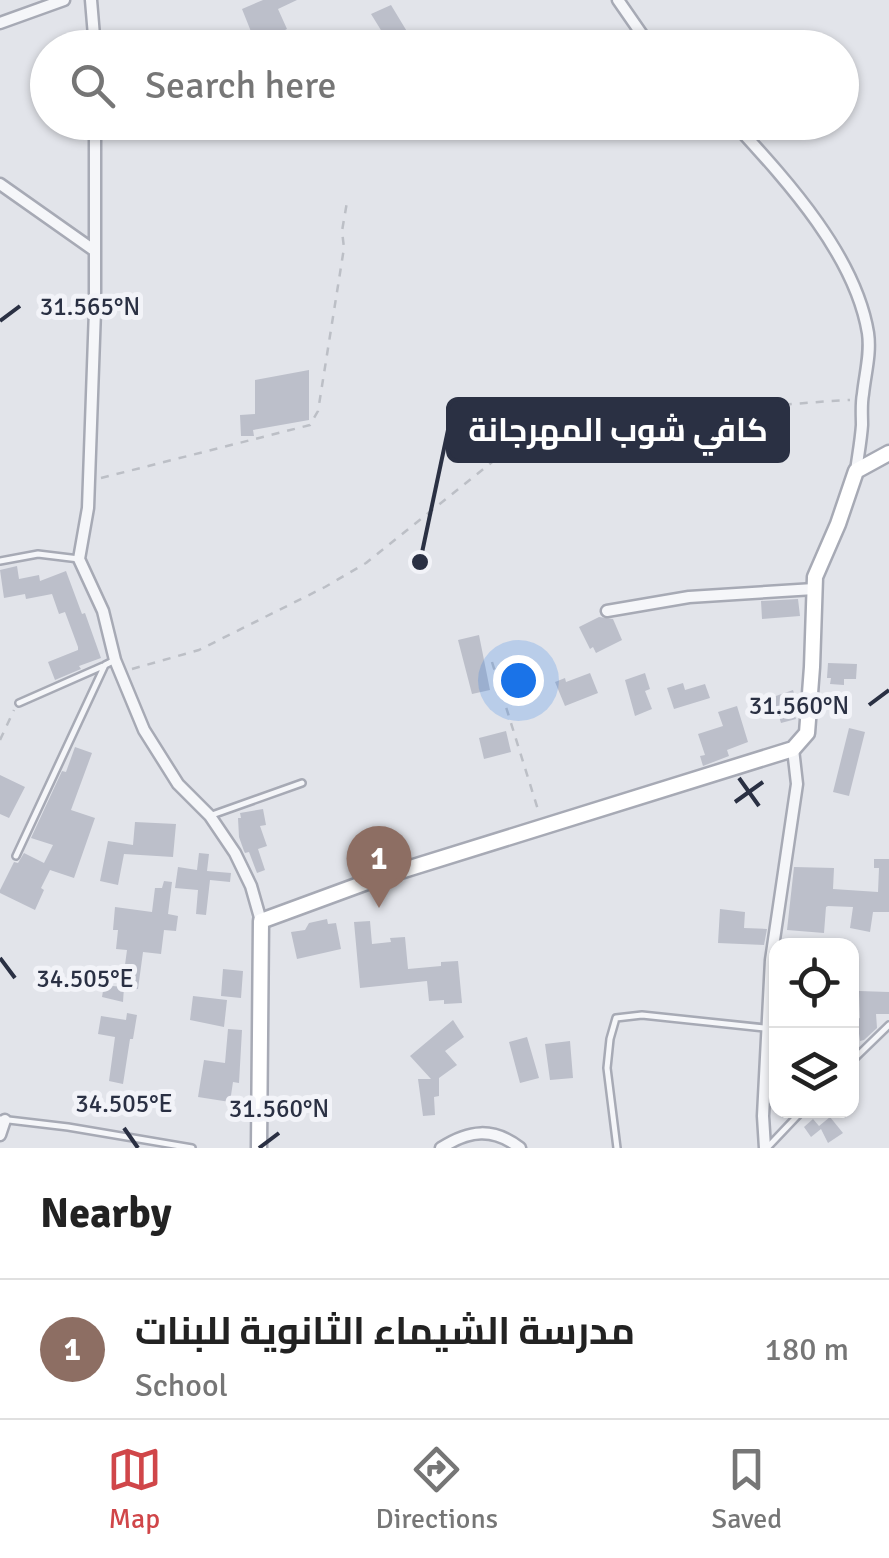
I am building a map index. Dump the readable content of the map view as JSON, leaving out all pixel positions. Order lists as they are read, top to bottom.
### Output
{
  "places": ["كافي شوب المهرجانة"],
  "page": {
    "search": "Search here",
    "pins": "1",
    "heading": "Nearby",
    "list": [
      {
        "mark": "1",
        "name": "مدرسة الشيماء الثانوية للبنات",
        "note": "School",
        "value": "180 m"
      }
    ],
    "nav": ["Map", "Directions", "Saved"]
  },
  "coordinates": ["31.565°N", "31.560°N", "34.505°E"]
}
